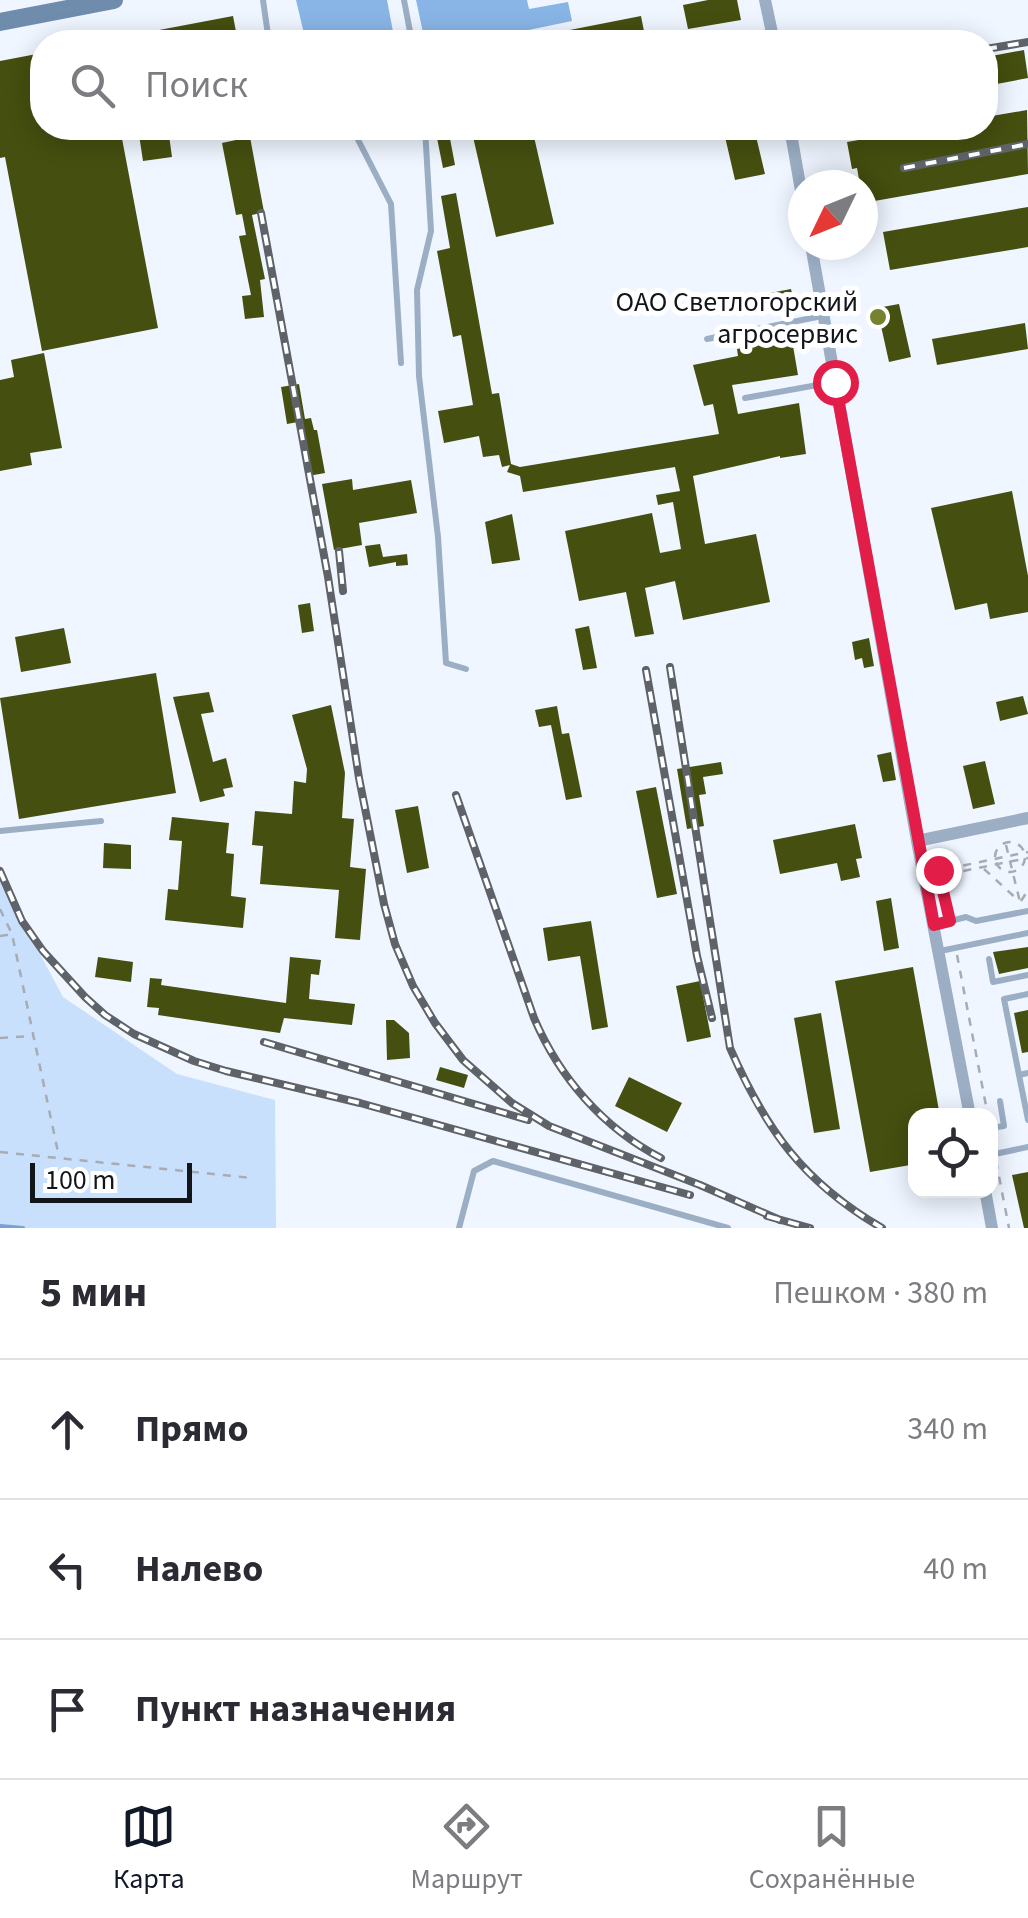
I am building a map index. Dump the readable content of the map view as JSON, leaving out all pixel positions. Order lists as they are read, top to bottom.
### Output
{
  "places": ["ОАО Светлогорский агросервис"],
  "scale_bar": "100 m",
  "north": "bottom left",
  "page": {
    "search": "Поиск",
    "scale": "100 m",
    "heading": ["5 мин", "Пешком · 380 m"],
    "list": [
      ["Прямо", "340 m"],
      ["Налево", "40 m"],
      "Пункт назначения"
    ],
    "nav": ["Карта", "Маршрут", "Сохранённые"]
  }
}
